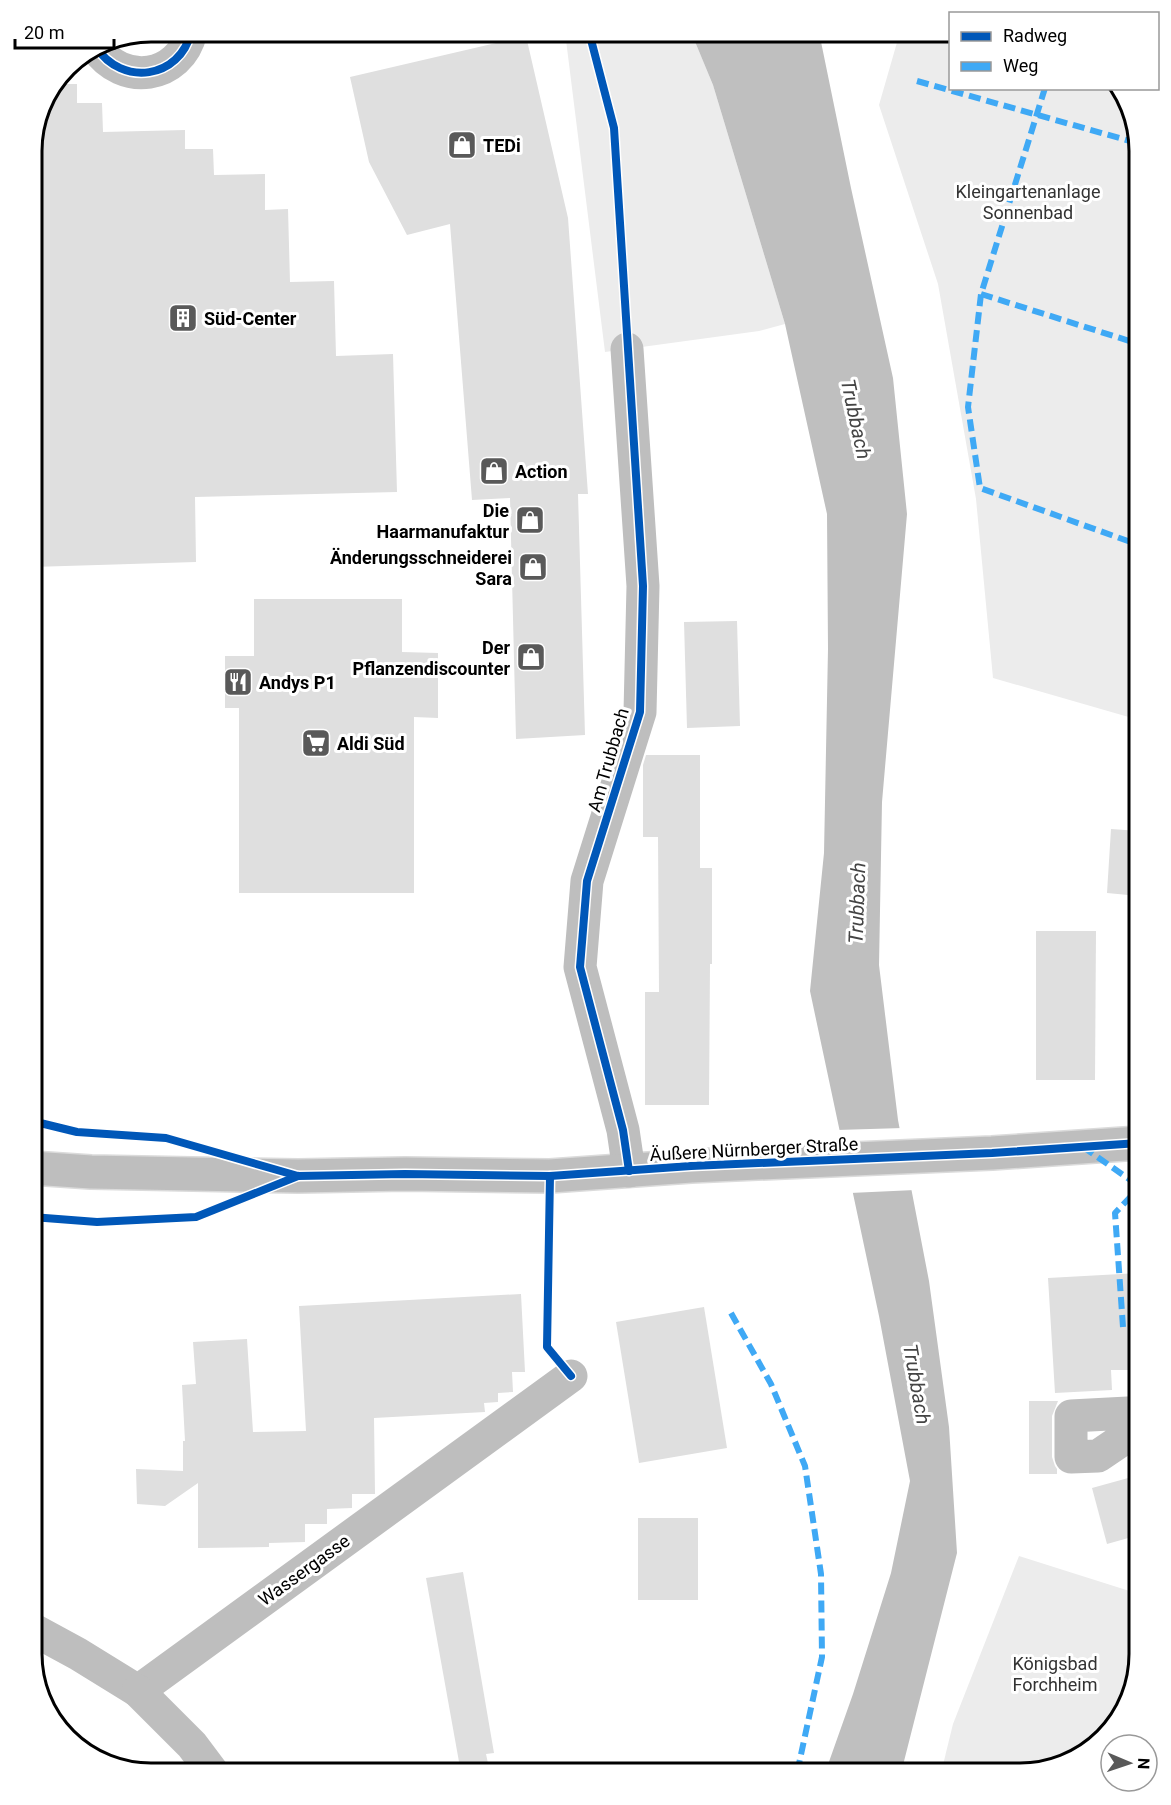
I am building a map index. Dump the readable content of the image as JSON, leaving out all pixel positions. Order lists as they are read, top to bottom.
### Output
{
  "streets": {
    "street": ["Am Trubbach", "Äußere Nürnberger Straße", "Wassergasse"]
  },
  "crossings": [
    ["Am Trubbach", "Äußere Nürnberger Straße"]
  ],
  "water": ["Trubbach"],
  "parks": ["Kleingartenanlage Sonnenbad", "Königsbad Forchheim"],
  "places": {
    "shop": [
      "TEDi",
      "Action",
      "Die Haarmanufaktur",
      "Änderungsschneiderei Sara",
      "Der Pflanzendiscounter"
    ],
    "building": ["Süd-Center"],
    "restaurant": ["Andys P1"],
    "supermarket": ["Aldi Süd"]
  },
  "legend": ["Radweg", "Weg"],
  "scale_bar": "20 m",
  "north": "right"
}
